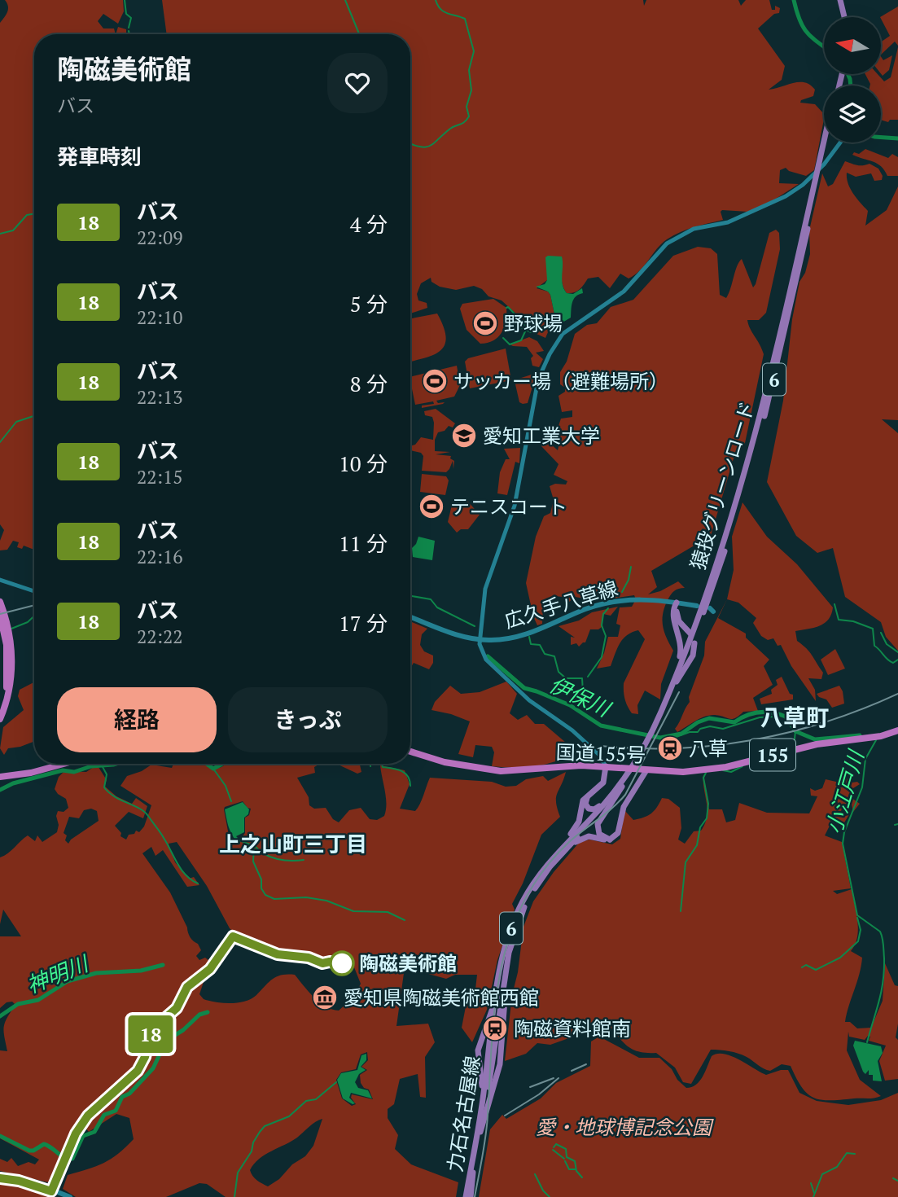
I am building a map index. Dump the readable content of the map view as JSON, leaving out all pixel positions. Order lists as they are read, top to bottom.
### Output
{
  "streets": {
    "highway": ["国道155号", "155"],
    "main road": [
      "6",
      "猿投グリーンロード",
      "広久手八草線",
      "力石名古屋線"
    ]
  },
  "crossings": [
    ["6", "国道155号"],
    ["6", "力石名古屋線"],
    ["猿投グリーンロード", "力石名古屋線"]
  ],
  "districts": ["八草町", "上之山町三丁目"],
  "water": ["伊保川", "小江戸川", "神明川"],
  "parks": ["愛・地球博記念公園"],
  "places": {
    "sports": ["野球場", "サッカー場（避難場所）", "テニスコート"],
    "school or university": ["愛知工業大学"],
    "station": ["八草", "陶磁資料館南"],
    "other": ["陶磁美術館"],
    "museum": ["愛知県陶磁美術館西館"]
  },
  "lines": ["bus line 18"],
  "north": "left",
  "page": {
    "on_map": "18",
    "heading": [
      ["陶磁美術館", "バス"],
      "発車時刻"
    ],
    "list": [
      {
        "mark": "18",
        "name": "バス",
        "note": "22:09",
        "value": "4 分"
      },
      {
        "mark": "18",
        "name": "バス",
        "note": "22:10",
        "value": "5 分"
      },
      {
        "mark": "18",
        "name": "バス",
        "note": "22:13",
        "value": "8 分"
      },
      {
        "mark": "18",
        "name": "バス",
        "note": "22:15",
        "value": "10 分"
      },
      {
        "mark": "18",
        "name": "バス",
        "note": "22:16",
        "value": "11 分"
      },
      {
        "mark": "18",
        "name": "バス",
        "note": "22:22",
        "value": "17 分"
      }
    ],
    "buttons": ["経路", "きっぷ"]
  }
}
